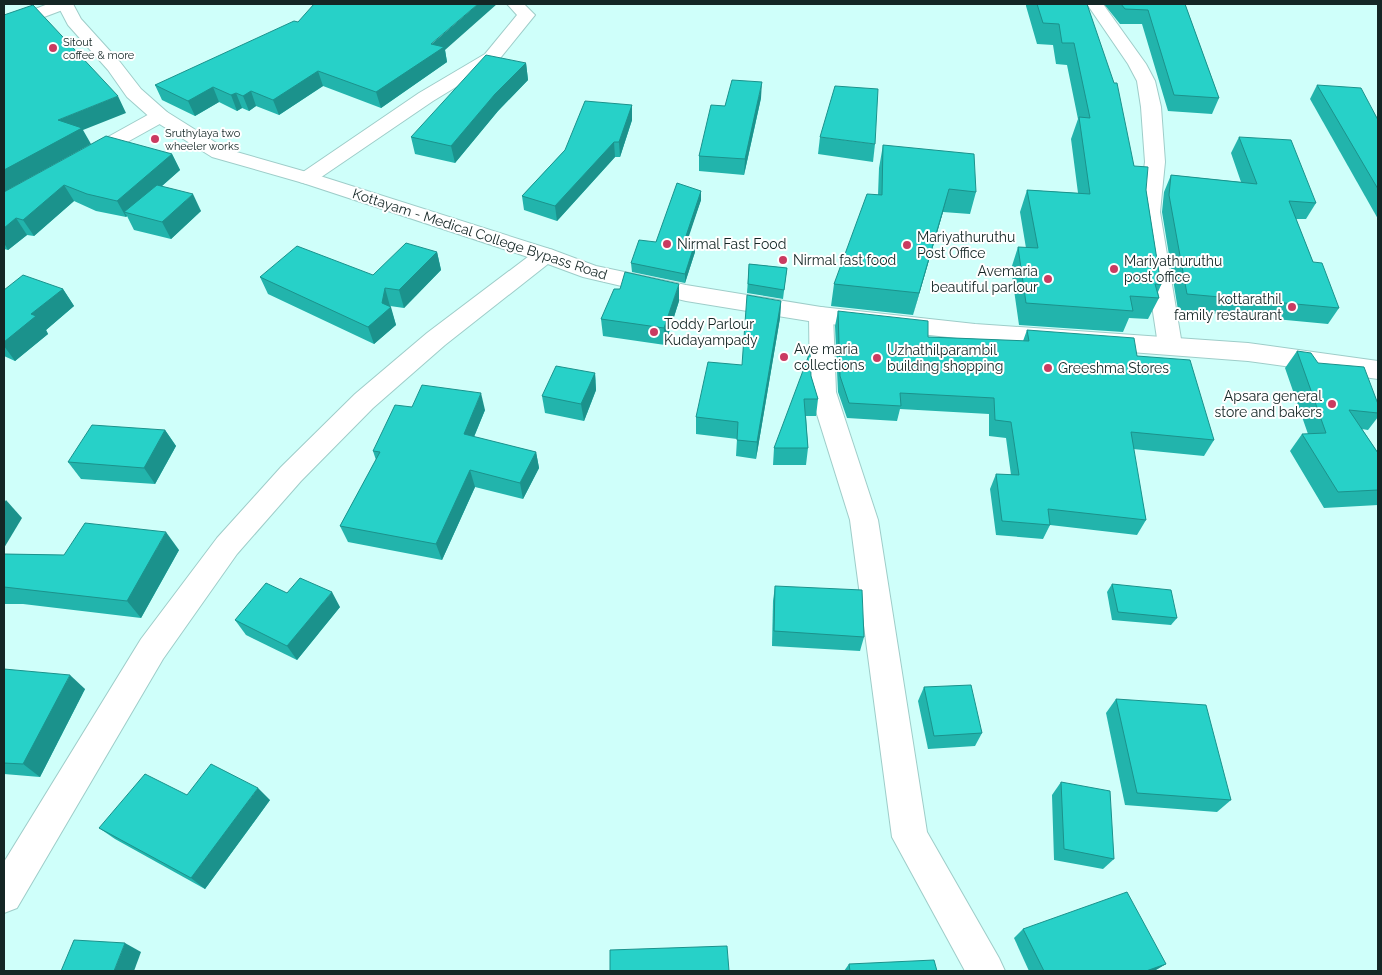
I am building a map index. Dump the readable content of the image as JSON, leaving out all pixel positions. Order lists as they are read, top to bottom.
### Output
{
  "streets": {
    "street": ["Kottayam - Medical College Bypass Road"]
  },
  "places": [
    "Sitout coffee & more",
    "Sruthylaya two wheeler works",
    "Nirmal Fast Food",
    "Mariyathuruthu Post Office",
    "Nirmal fast food",
    "Mariyathuruthu post office",
    "Avemaria beautiful parlour",
    "kottarathil family restaurant",
    "Toddy Parlour Kudayampady",
    "Ave maria collections",
    "Uzhathilparambil building shopping",
    "Greeshma Stores",
    "Apsara general store and bakers"
  ]
}
